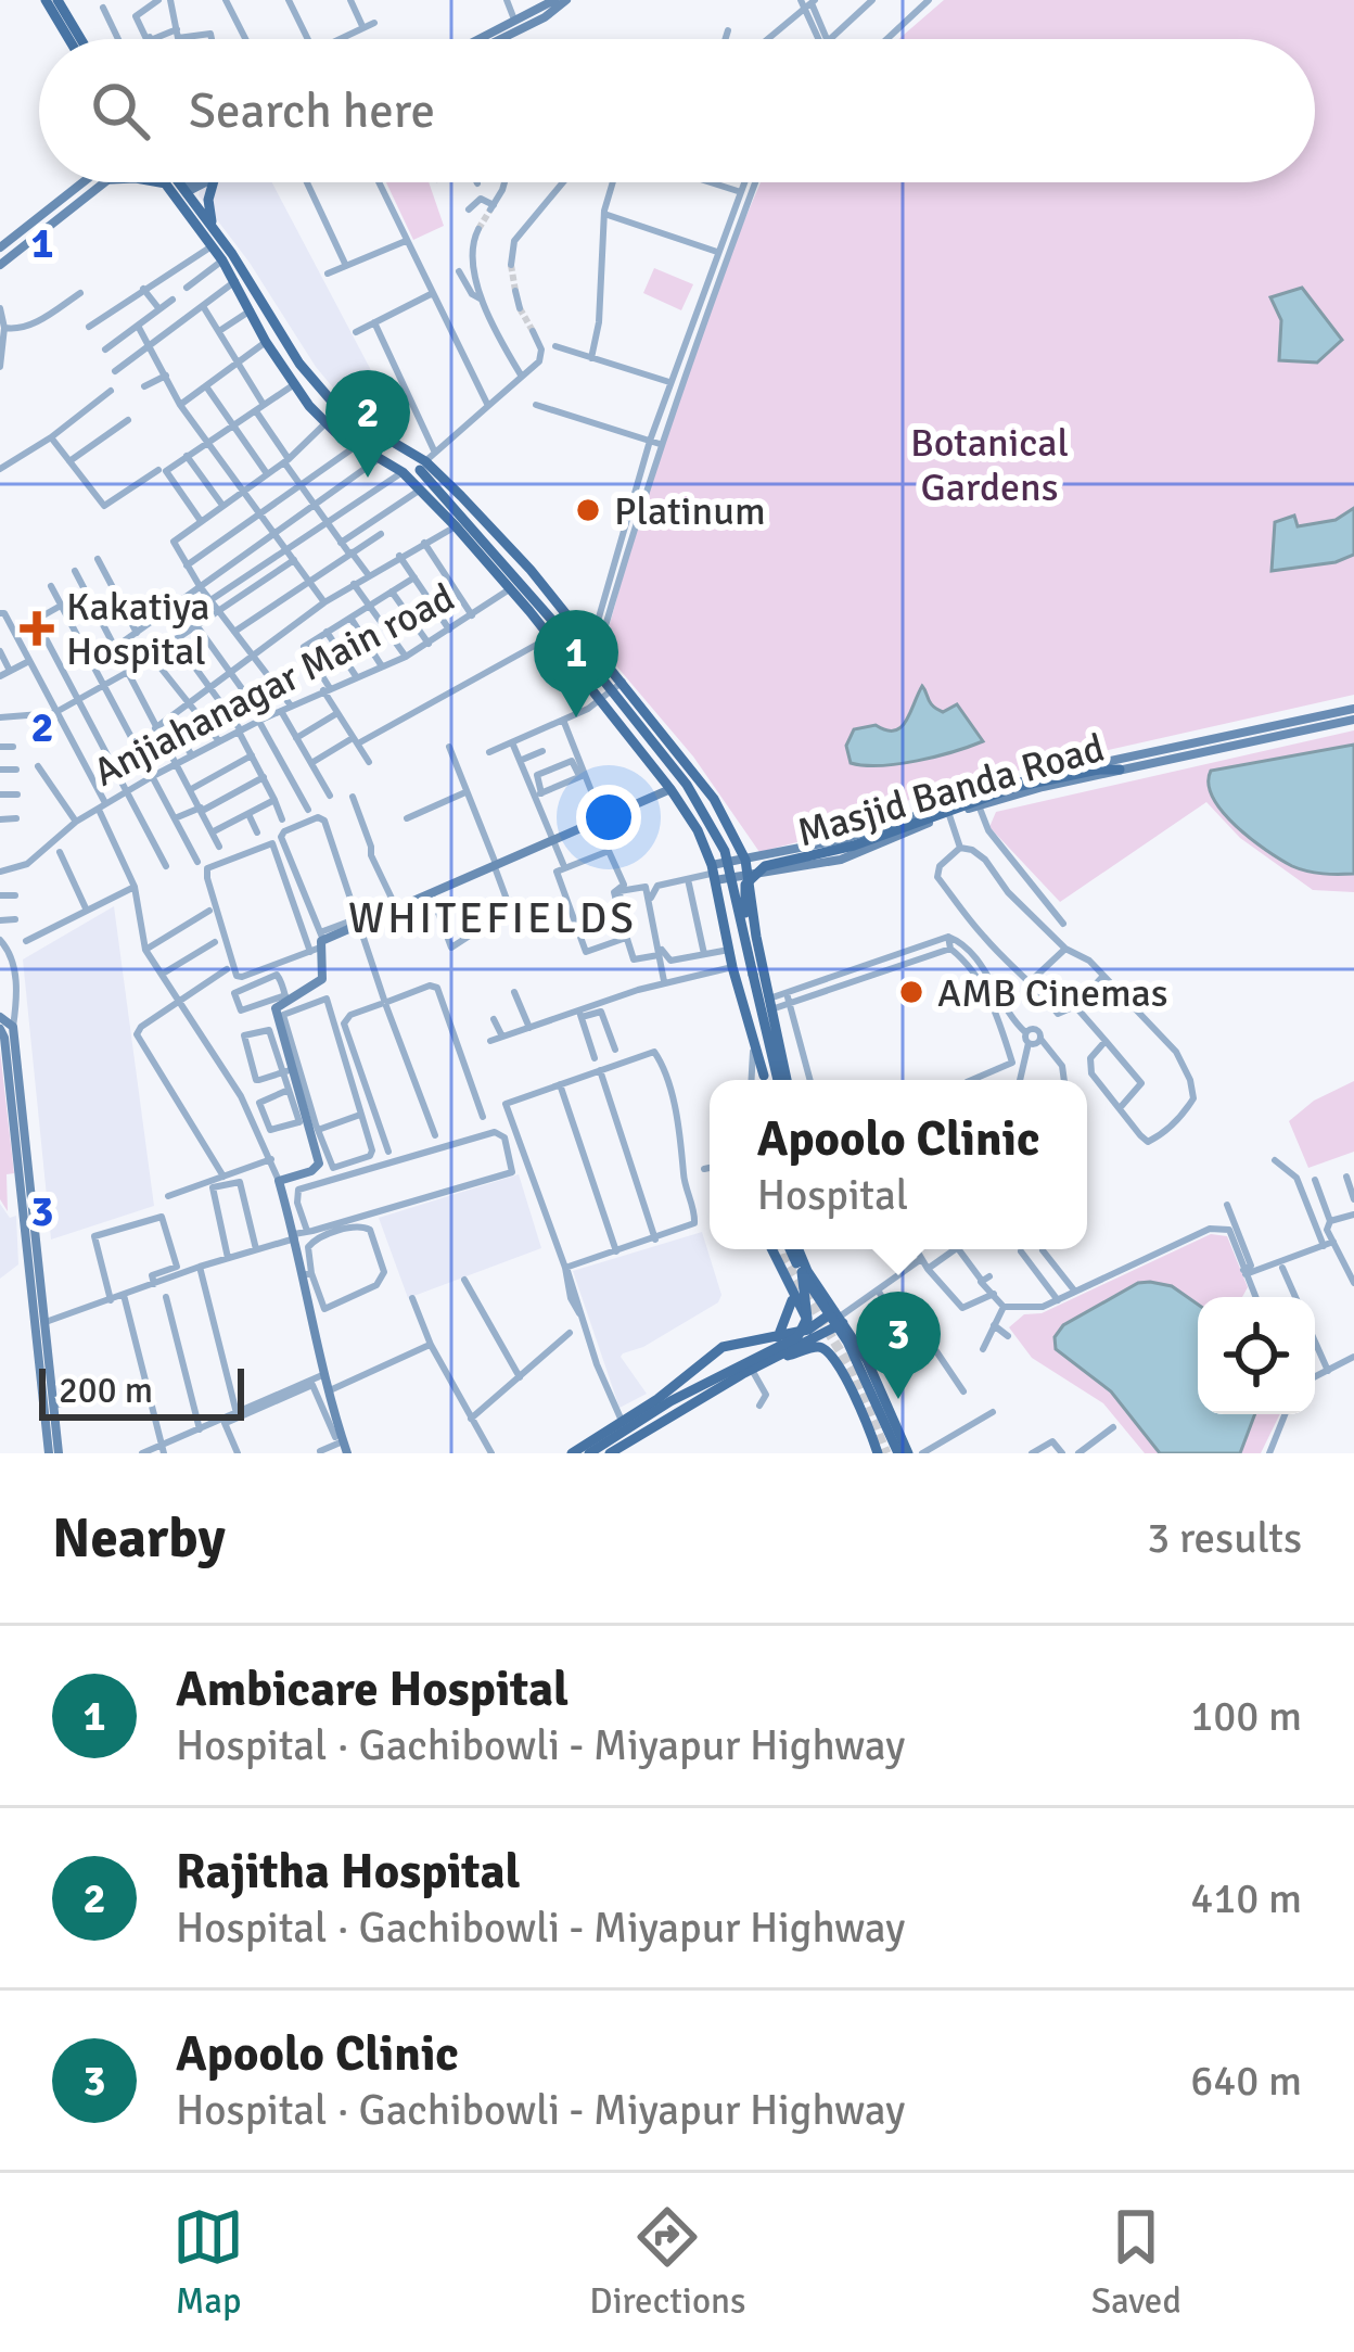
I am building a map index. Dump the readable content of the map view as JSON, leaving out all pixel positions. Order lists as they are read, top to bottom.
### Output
{
  "streets": {
    "main road": ["Masjid Banda Road"],
    "street": ["Anjiahanagar Main road"]
  },
  "districts": ["WHITEFIELDS"],
  "parks": ["Botanical Gardens"],
  "places": {
    "other": ["Platinum", "AMB Cinemas"],
    "health": ["Kakatiya Hospital"]
  },
  "scale_bar": "200 m",
  "page": {
    "search": "Search here",
    "pins": ["2", "1", "3"],
    "popup": ["Apoolo Clinic", "Hospital"],
    "scale": "200 m",
    "heading": ["Nearby", "3 results"],
    "list": [
      {
        "mark": "1",
        "name": "Ambicare Hospital",
        "note": "Hospital · Gachibowli - Miyapur Highway",
        "value": "100 m"
      },
      {
        "mark": "2",
        "name": "Rajitha Hospital",
        "note": "Hospital · Gachibowli - Miyapur Highway",
        "value": "410 m"
      },
      {
        "mark": "3",
        "name": "Apoolo Clinic",
        "note": "Hospital · Gachibowli - Miyapur Highway",
        "value": "640 m"
      }
    ],
    "nav": ["Map", "Directions", "Saved"]
  },
  "grid": {
    "rows": ["1", "2", "3"]
  }
}
